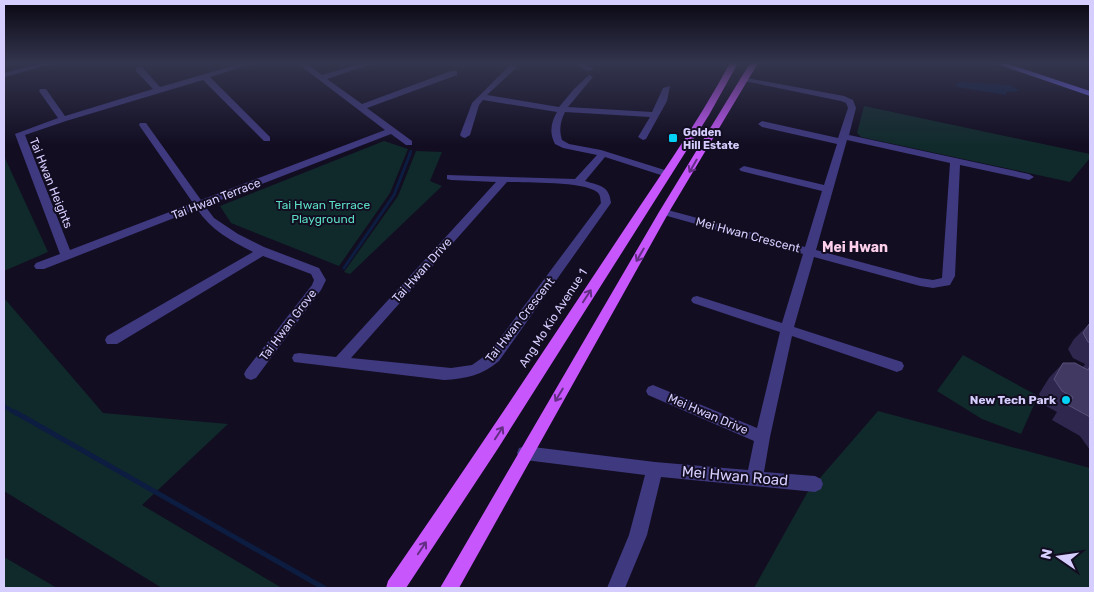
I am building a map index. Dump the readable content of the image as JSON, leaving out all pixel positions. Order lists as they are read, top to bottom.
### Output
{
  "streets": {
    "main road": ["Ang Mo Kio Avenue 1"],
    "street": [
      "Tai Hwan Heights",
      "Tai Hwan Terrace",
      "Mei Hwan Crescent",
      "Tai Hwan Drive",
      "Tai Hwan Crescent",
      "Tai Hwan Grove",
      "Mei Hwan Drive",
      "Mei Hwan Road"
    ]
  },
  "crossings": [
    ["Tai Hwan Heights", "Tai Hwan Terrace"],
    ["Tai Hwan Terrace", "Tai Hwan Grove"],
    ["Mei Hwan Crescent", "Mei Hwan Drive"],
    ["Tai Hwan Drive", "Tai Hwan Crescent"],
    ["Mei Hwan Drive", "Mei Hwan Road"]
  ],
  "districts": ["Mei Hwan"],
  "parks": ["Tai Hwan Terrace Playground"],
  "places": {
    "transit": ["Golden Hill Estate"],
    "other": ["New Tech Park"]
  },
  "north": "left"
}
